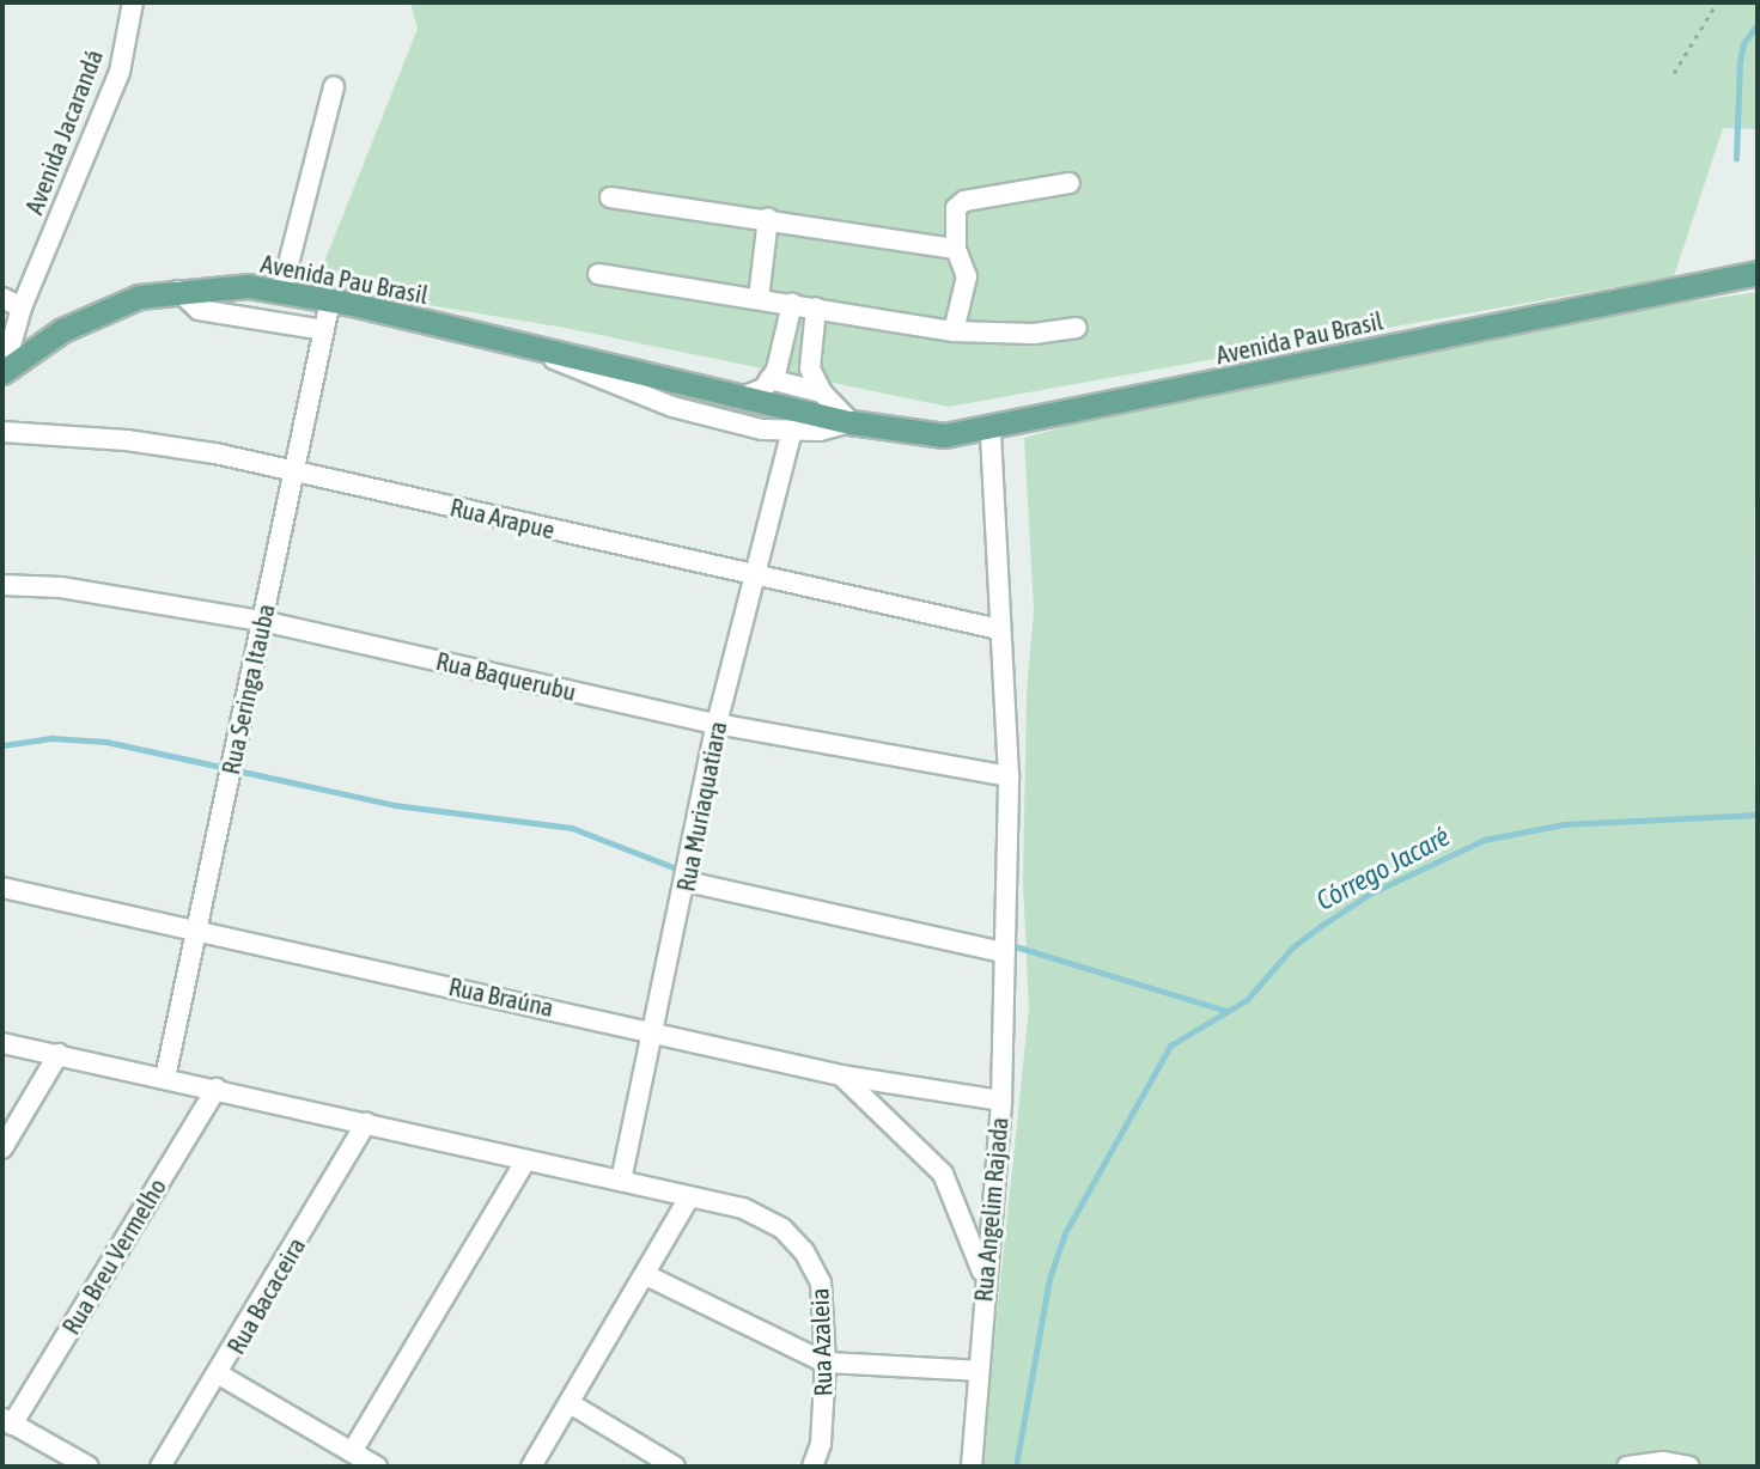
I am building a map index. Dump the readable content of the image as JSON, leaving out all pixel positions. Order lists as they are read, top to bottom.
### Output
{
  "streets": {
    "main road": ["Avenida Pau Brasil"],
    "street": [
      "Avenida Jacarandá",
      "Rua Arapue",
      "Rua Baquerubu",
      "Rua Seringa Itauba",
      "Rua Muriaquatiara",
      "Rua Braúna",
      "Rua Angelim Rajada",
      "Rua Breu Vermelho",
      "Rua Bacaceira",
      "Rua Azaleia"
    ]
  },
  "crossings": [
    ["Avenida Jacarandá", "Avenida Pau Brasil"],
    ["Avenida Pau Brasil", "Rua Seringa Itauba"],
    ["Avenida Pau Brasil", "Rua Muriaquatiara"],
    ["Rua Arapue", "Rua Seringa Itauba"],
    ["Rua Arapue", "Rua Muriaquatiara"],
    ["Rua Baquerubu", "Rua Seringa Itauba"],
    ["Rua Baquerubu", "Rua Muriaquatiara"],
    ["Rua Baquerubu", "Rua Angelim Rajada"],
    ["Rua Seringa Itauba", "Rua Braúna"],
    ["Rua Seringa Itauba", "Rua Azaleia"],
    ["Rua Muriaquatiara", "Rua Braúna"],
    ["Rua Muriaquatiara", "Rua Azaleia"],
    ["Rua Braúna", "Rua Angelim Rajada"],
    ["Rua Breu Vermelho", "Rua Azaleia"],
    ["Rua Bacaceira", "Rua Azaleia"]
  ],
  "water": ["Córrego Jacaré"]
}
